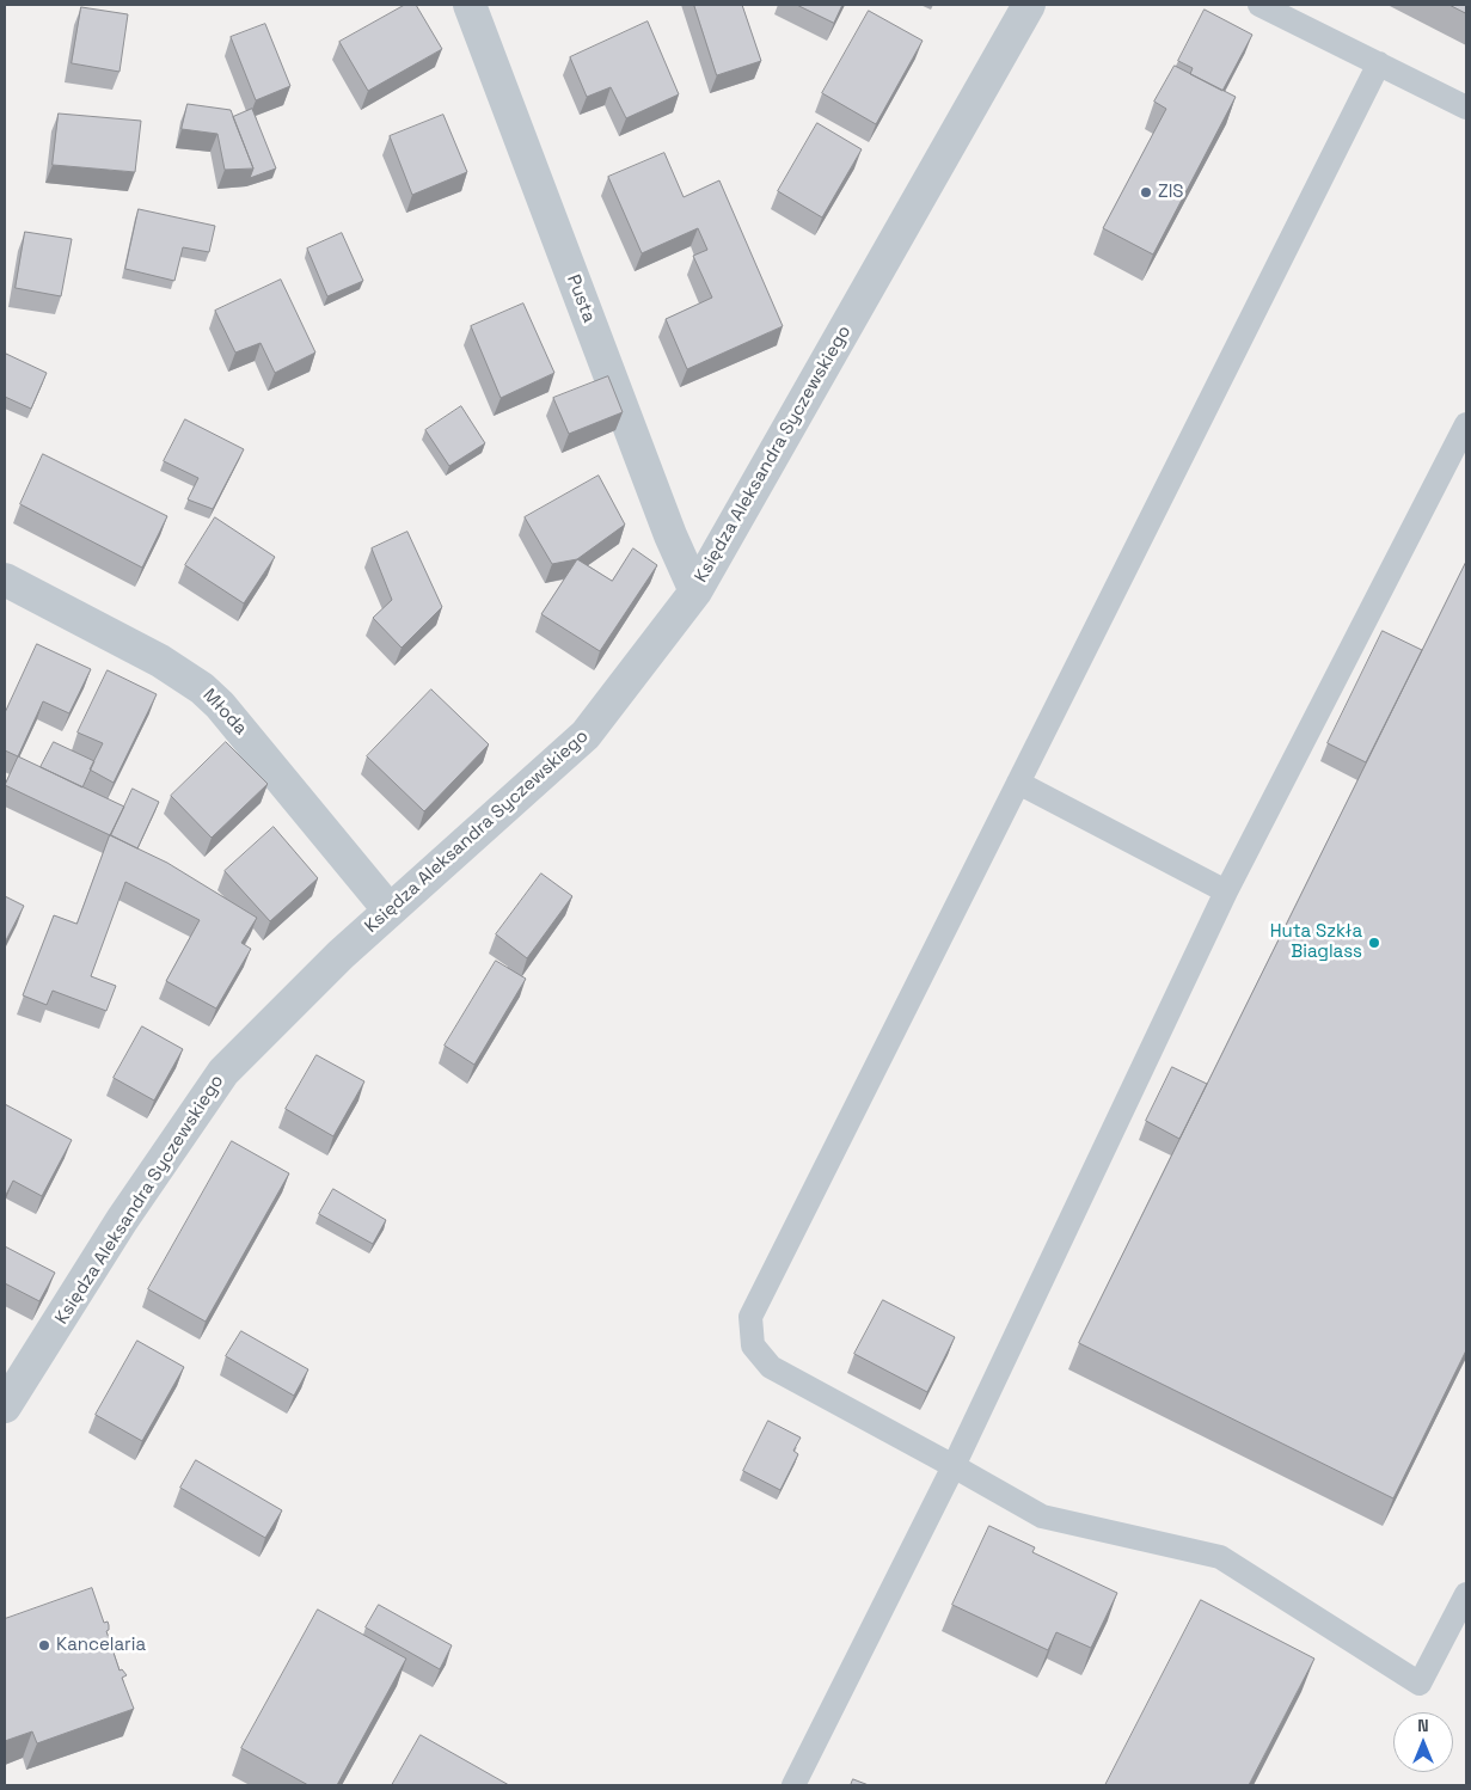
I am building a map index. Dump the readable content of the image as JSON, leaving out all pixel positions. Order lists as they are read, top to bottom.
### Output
{
  "streets": {
    "street": ["Pusta", "Księdza Aleksandra Syczewskiego", "Młoda"]
  },
  "crossings": [
    ["Pusta", "Księdza Aleksandra Syczewskiego"],
    ["Księdza Aleksandra Syczewskiego", "Młoda"]
  ],
  "places": ["ZIS", "Huta Szkła Biaglass", "Kancelaria"],
  "north": "top"
}
